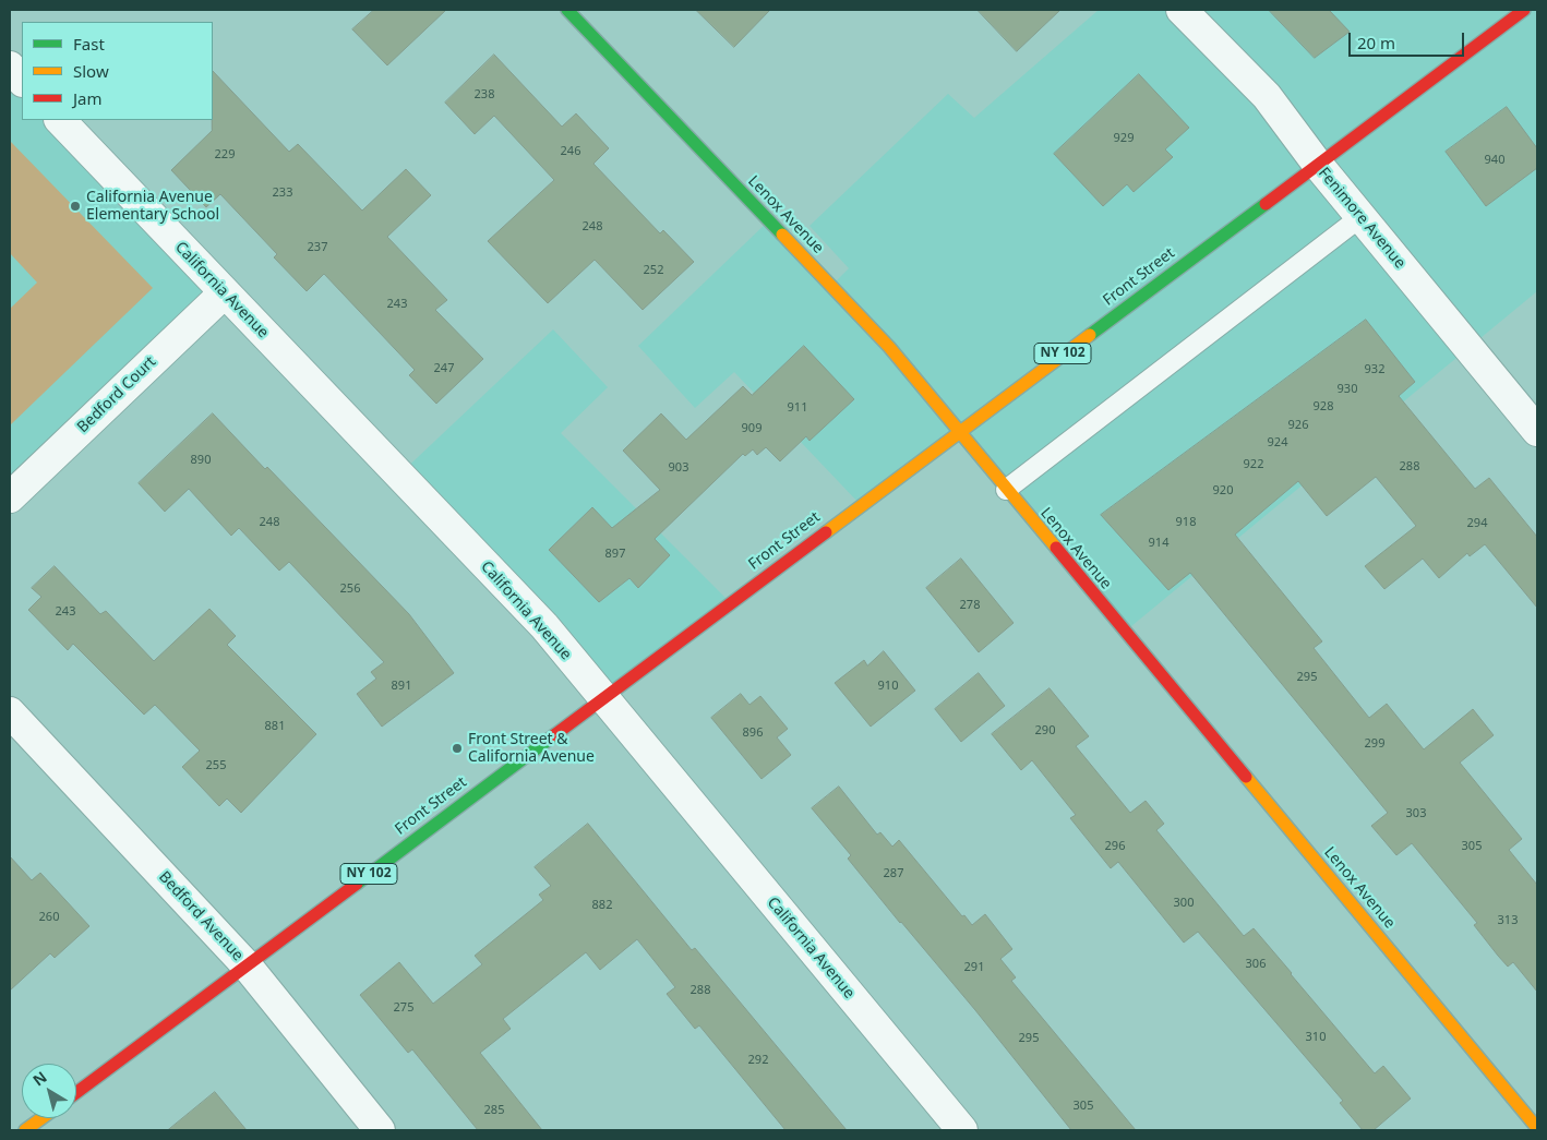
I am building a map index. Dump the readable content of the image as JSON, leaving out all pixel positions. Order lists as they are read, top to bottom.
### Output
{
  "streets": {
    "main road": ["Lenox Avenue", "Front Street", "NY 102"],
    "street": [
      "Fenimore Avenue",
      "California Avenue",
      "Bedford Court",
      "Bedford Avenue"
    ]
  },
  "crossings": [
    ["Lenox Avenue", "Front Street"],
    ["Fenimore Avenue", "Front Street"],
    ["Front Street", "California Avenue"],
    ["Front Street", "Bedford Avenue"],
    ["California Avenue", "Bedford Court"]
  ],
  "places": ["California Avenue Elementary School", "Front Street & California Avenue"],
  "house_numbers": [
    "238",
    "929",
    "246",
    "229",
    "940",
    "233",
    "248",
    "237",
    "252",
    "243",
    "247",
    "932",
    "930",
    "928",
    "911",
    "926",
    "909",
    "924",
    "890",
    "922",
    "288",
    "903",
    "920",
    "248",
    "918",
    "294",
    "914",
    "897",
    "256",
    "278",
    "243",
    "295",
    "891",
    "910",
    "881",
    "290",
    "896",
    "299",
    "255",
    "303",
    "296",
    "305",
    "287",
    "300",
    "882",
    "260",
    "313",
    "306",
    "291",
    "288",
    "275",
    "310",
    "295",
    "292",
    "305",
    "285"
  ],
  "legend": ["Fast", "Slow", "Jam"],
  "scale_bar": "20 m",
  "north": "top left"
}
